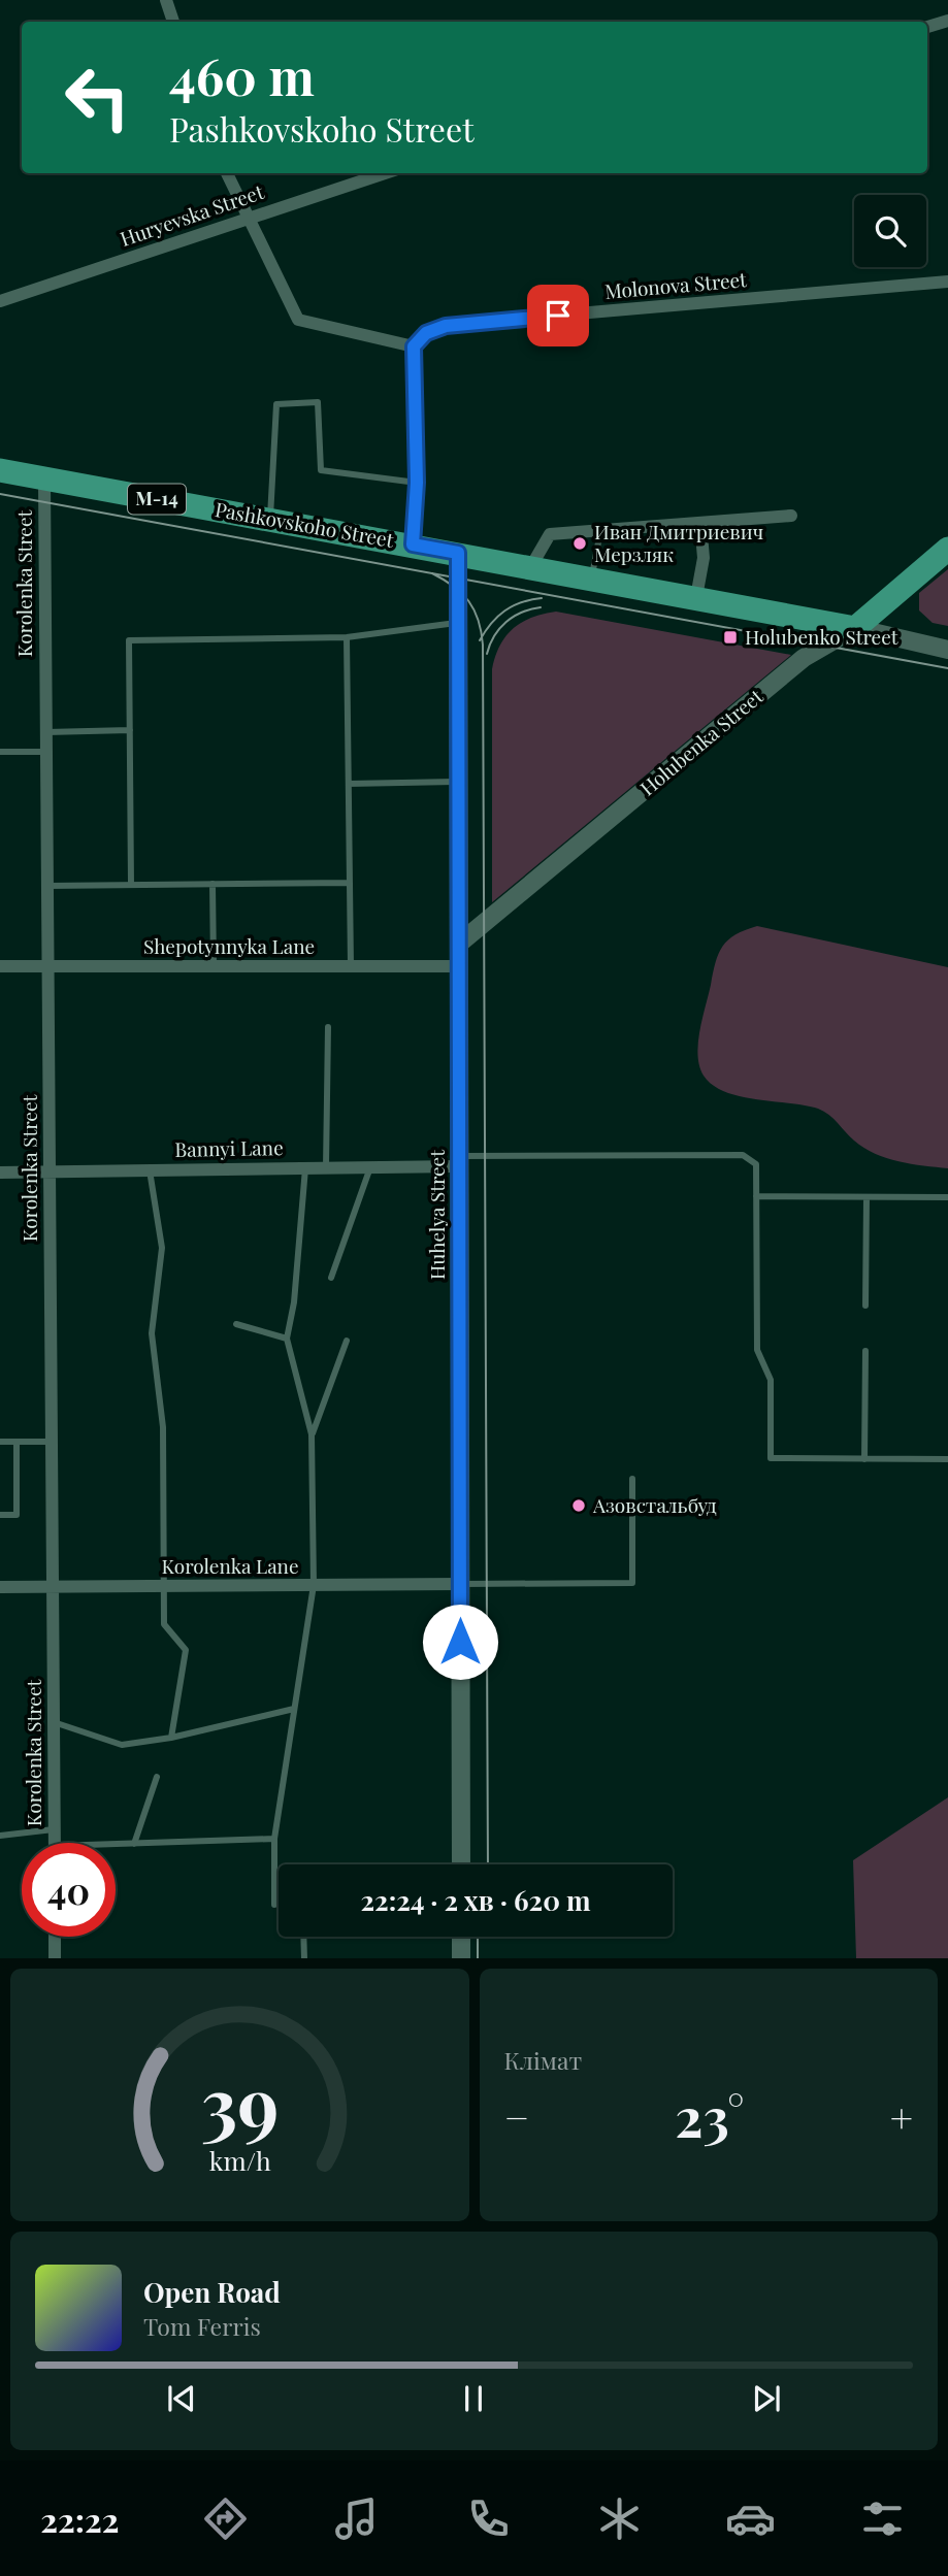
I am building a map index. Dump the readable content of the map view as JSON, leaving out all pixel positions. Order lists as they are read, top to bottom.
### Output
{
  "streets": {
    "highway": ["М-14", "Pashkovskoho Street", "Holubenka Street"],
    "street": [
      "Huryevska Street",
      "Molonova Street",
      "Korolenka Street",
      "Shepotynnyka Lane",
      "Bannyi Lane",
      "Huhelya Street",
      "Korolenka Lane"
    ]
  },
  "crossings": [
    ["Pashkovskoho Street", "Korolenka Street"],
    ["Pashkovskoho Street", "Holubenka Street"],
    ["Pashkovskoho Street", "Huhelya Street"],
    ["Korolenka Street", "Shepotynnyka Lane"],
    ["Korolenka Street", "Bannyi Lane"],
    ["Korolenka Street", "Korolenka Lane"],
    ["Holubenka Street", "Huhelya Street"],
    ["Shepotynnyka Lane", "Huhelya Street"],
    ["Bannyi Lane", "Huhelya Street"],
    ["Huhelya Street", "Korolenka Lane"]
  ],
  "places": {
    "other": ["Иван Дмитриевич Мерзляк", "Азовстальбуд"],
    "transit": ["Holubenko Street"]
  },
  "page": {
    "turn": ["460 m", "Pashkovskoho Street"],
    "limit": "40",
    "trip": "22:24 · 2 хв · 620 m",
    "tile": "Клімат",
    "heat": ["−", "23°", "+"],
    "song": ["Open Road", "Tom Ferris"],
    "tabs": "22:22",
    "gauge": ["39", "km/h"]
  }
}
